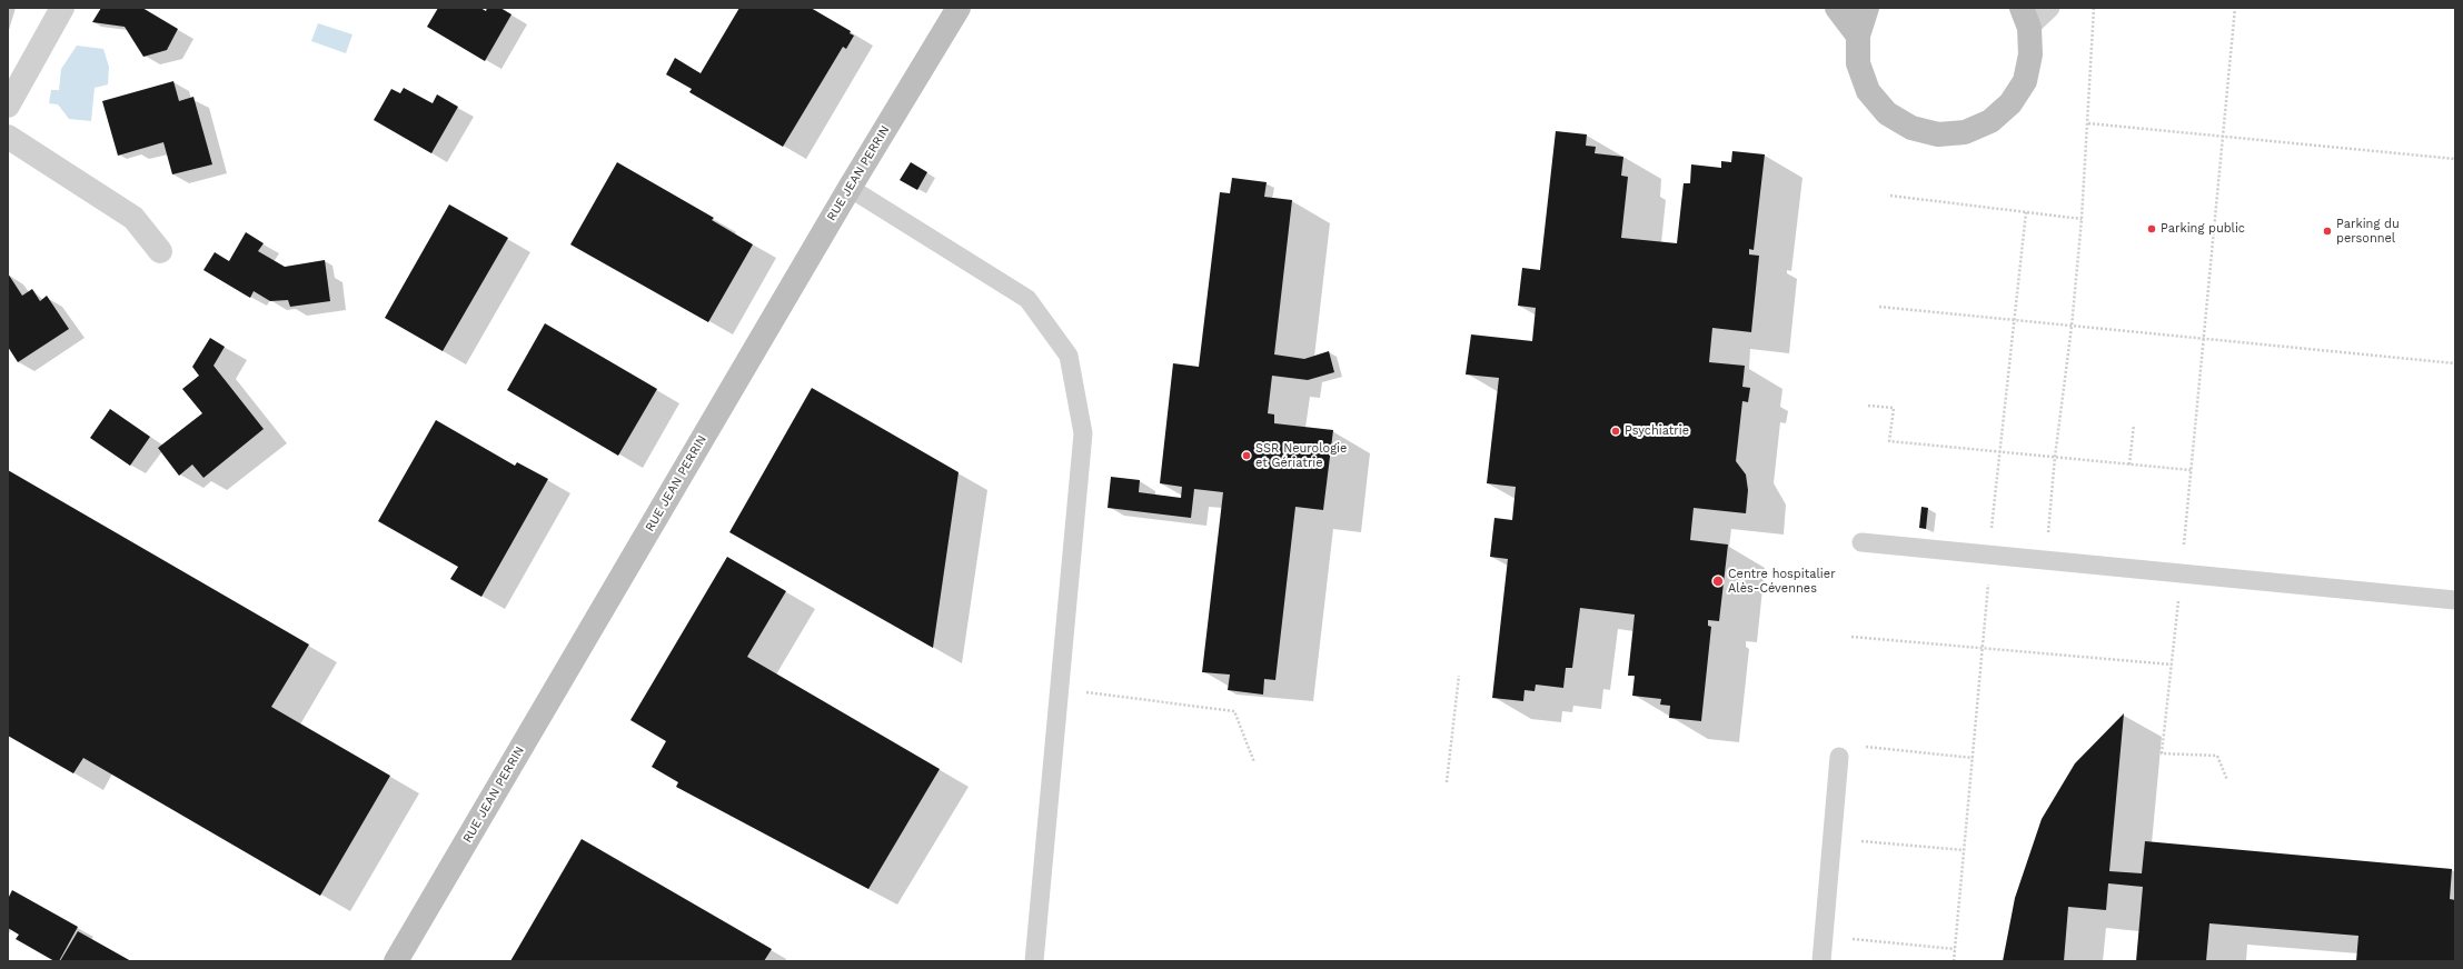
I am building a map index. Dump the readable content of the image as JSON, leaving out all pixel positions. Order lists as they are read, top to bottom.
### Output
{
  "streets": {
    "street": ["RUE JEAN PERRIN"]
  },
  "places": [
    "Parking public",
    "Parking du personnel",
    "Psychiatrie",
    "SSR Neurologie et Gériatrie",
    "Centre hospitalier Alès-Cévennes"
  ]
}
